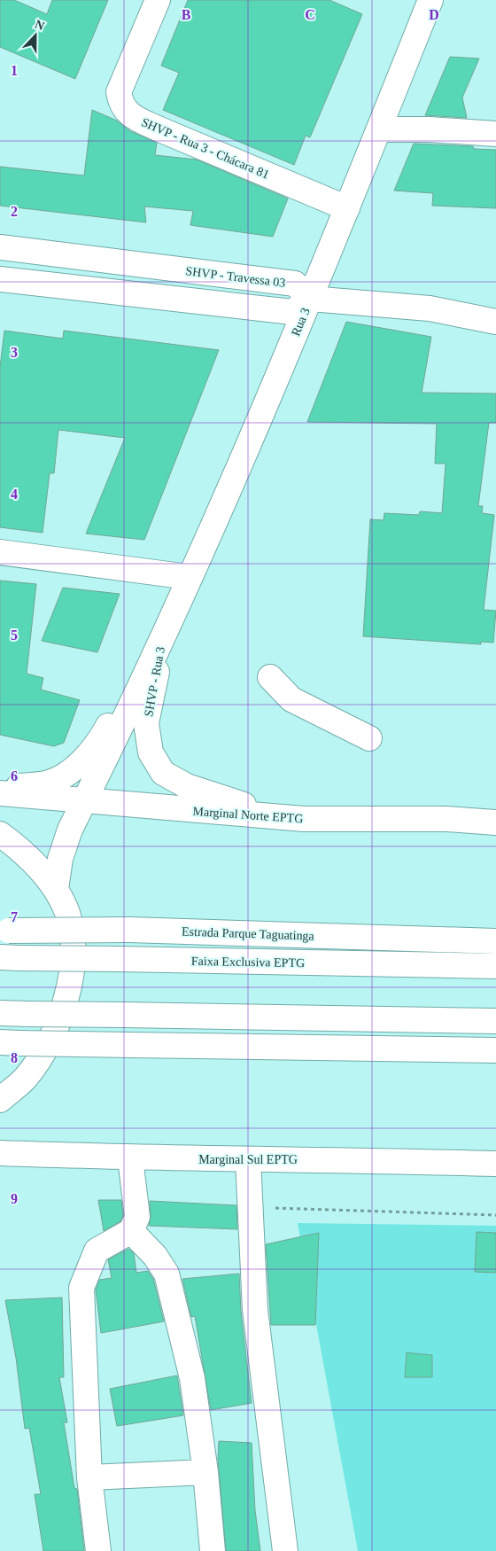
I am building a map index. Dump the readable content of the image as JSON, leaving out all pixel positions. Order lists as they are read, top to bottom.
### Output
{
  "streets": {
    "main road": [
      "SHVP - Rua 3 - Chácara 81",
      "SHVP - Travessa 03",
      "Rua 3",
      "SHVP - Rua 3",
      "Marginal Norte EPTG",
      "Estrada Parque Taguatinga",
      "Faixa Exclusiva EPTG",
      "Marginal Sul EPTG"
    ]
  },
  "crossings": [
    ["SHVP - Rua 3 - Chácara 81", "Rua 3"],
    ["SHVP - Travessa 03", "Rua 3"],
    ["Rua 3", "SHVP - Rua 3"],
    ["SHVP - Rua 3", "Marginal Norte EPTG"]
  ],
  "north": "top",
  "grid": {
    "columns": ["B", "C", "D"],
    "rows": [
      "1",
      "2",
      "3",
      "4",
      "5",
      "6",
      "7",
      "8",
      "9"
    ]
  }
}
